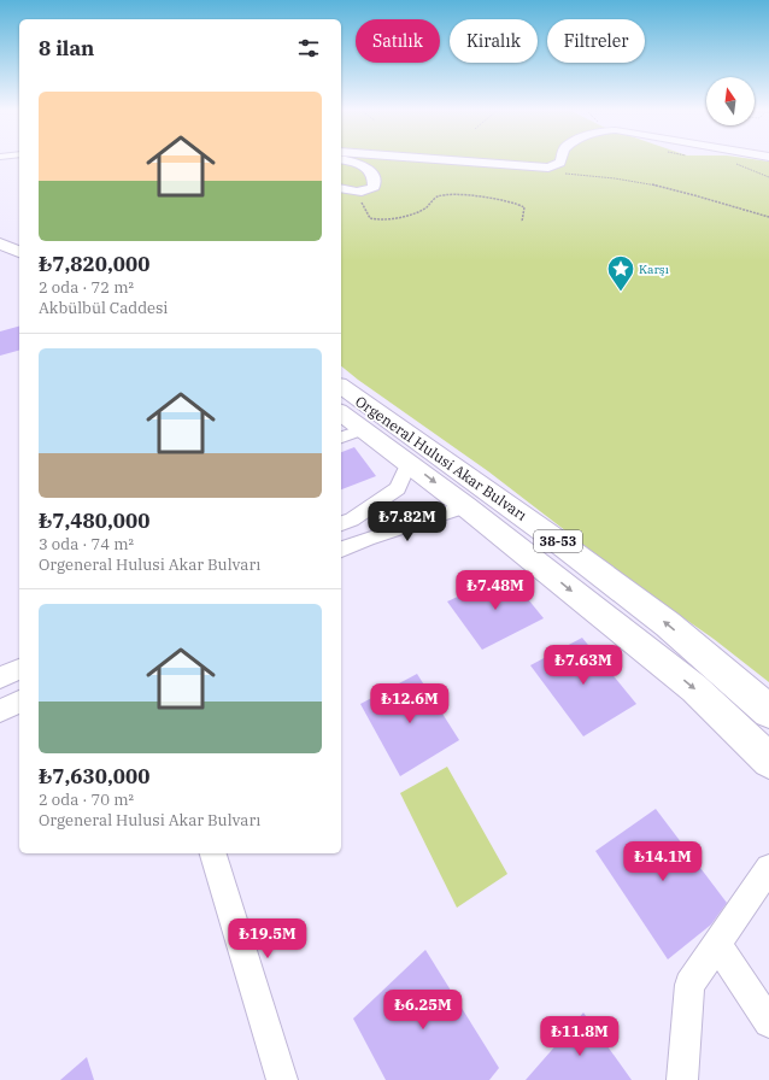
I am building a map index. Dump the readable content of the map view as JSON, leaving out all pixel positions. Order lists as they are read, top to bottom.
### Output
{
  "streets": {
    "main road": ["Orgeneral Hulusi Akar Bulvarı", "38-53"]
  },
  "places": {
    "place": ["Karşı"]
  },
  "north": "top",
  "page": {
    "chip": ["Satılık", "Kiralık", "Filtreler"],
    "heading": "8 ilan",
    "list": [
      {
        "name": "₺7,820,000",
        "note": "2 oda · 72 m² · Akbülbül Caddesi"
      },
      {
        "name": "₺7,480,000",
        "note": "3 oda · 74 m² · Orgeneral Hulusi Akar Bulvarı"
      },
      {
        "name": "₺7,630,000",
        "note": "2 oda · 70 m² · Orgeneral Hulusi Akar Bulvarı"
      }
    ],
    "price": [
      "₺7.82M",
      "₺7.48M",
      "₺7.63M",
      "₺12.6M",
      "₺14.1M",
      "₺19.5M",
      "₺6.25M",
      "₺11.8M"
    ]
  }
}
